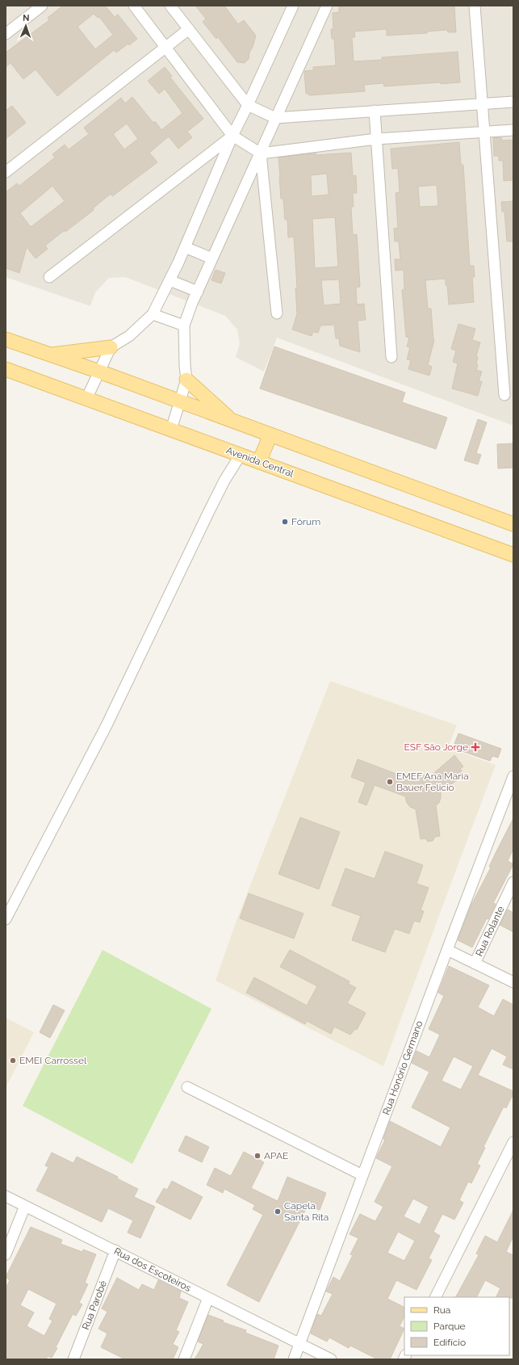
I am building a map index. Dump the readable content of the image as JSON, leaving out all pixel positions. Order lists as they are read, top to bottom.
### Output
{
  "streets": {
    "main road": ["Avenida Central"],
    "street": [
      "Rua Rolante",
      "Rua Honório Germano",
      "Rua dos Escoteiros",
      "Rua Parobé"
    ]
  },
  "crossings": [
    ["Rua Honório Germano", "Rua dos Escoteiros"],
    ["Rua dos Escoteiros", "Rua Parobé"]
  ],
  "places": {
    "other": [
      "Fórum",
      "EMEF Ana Maria Bauer Felicio",
      "EMEI Carrossel",
      "APAE",
      "Capela Santa Rita"
    ],
    "health": ["ESF São Jorge"]
  },
  "legend": ["Rua", "Parque", "Edifício"],
  "north": "top"
}
